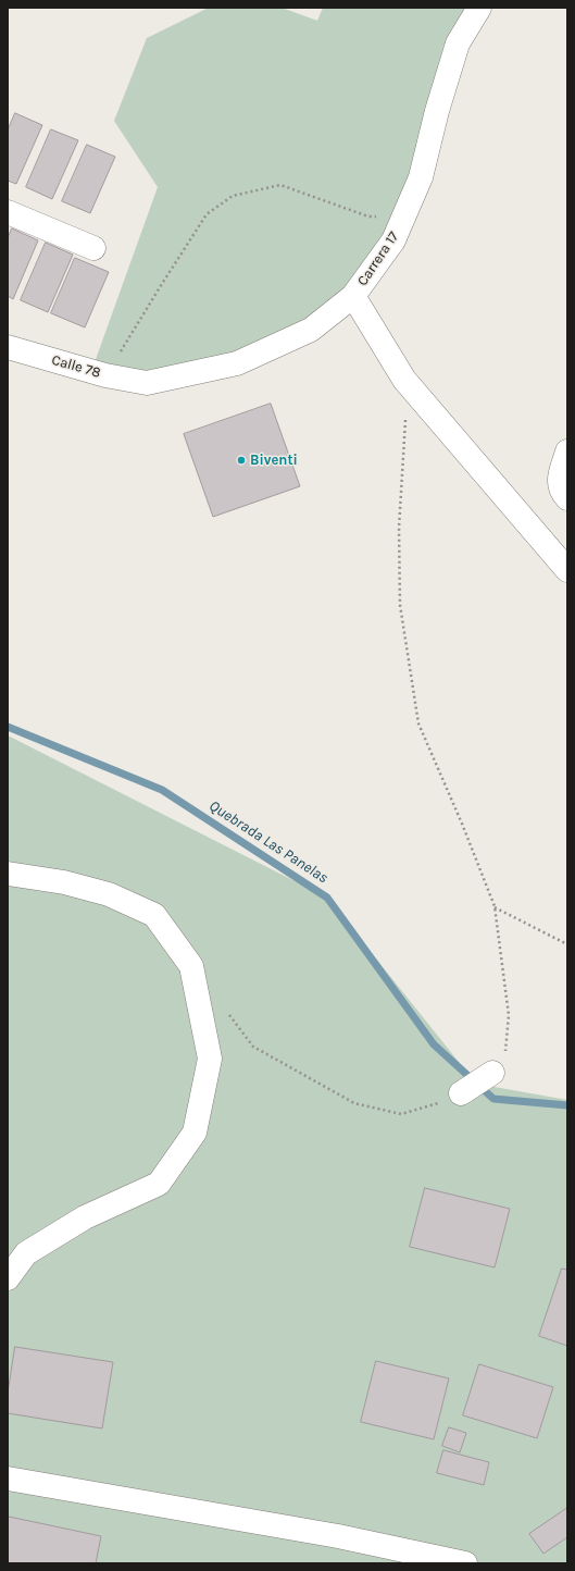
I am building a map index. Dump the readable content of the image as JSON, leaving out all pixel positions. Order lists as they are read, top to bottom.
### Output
{
  "streets": {
    "street": ["Carrera 17", "Calle 78"]
  },
  "crossings": [
    ["Carrera 17", "Calle 78"]
  ],
  "water": ["Quebrada Las Panelas"],
  "places": ["Biventi"]
}
